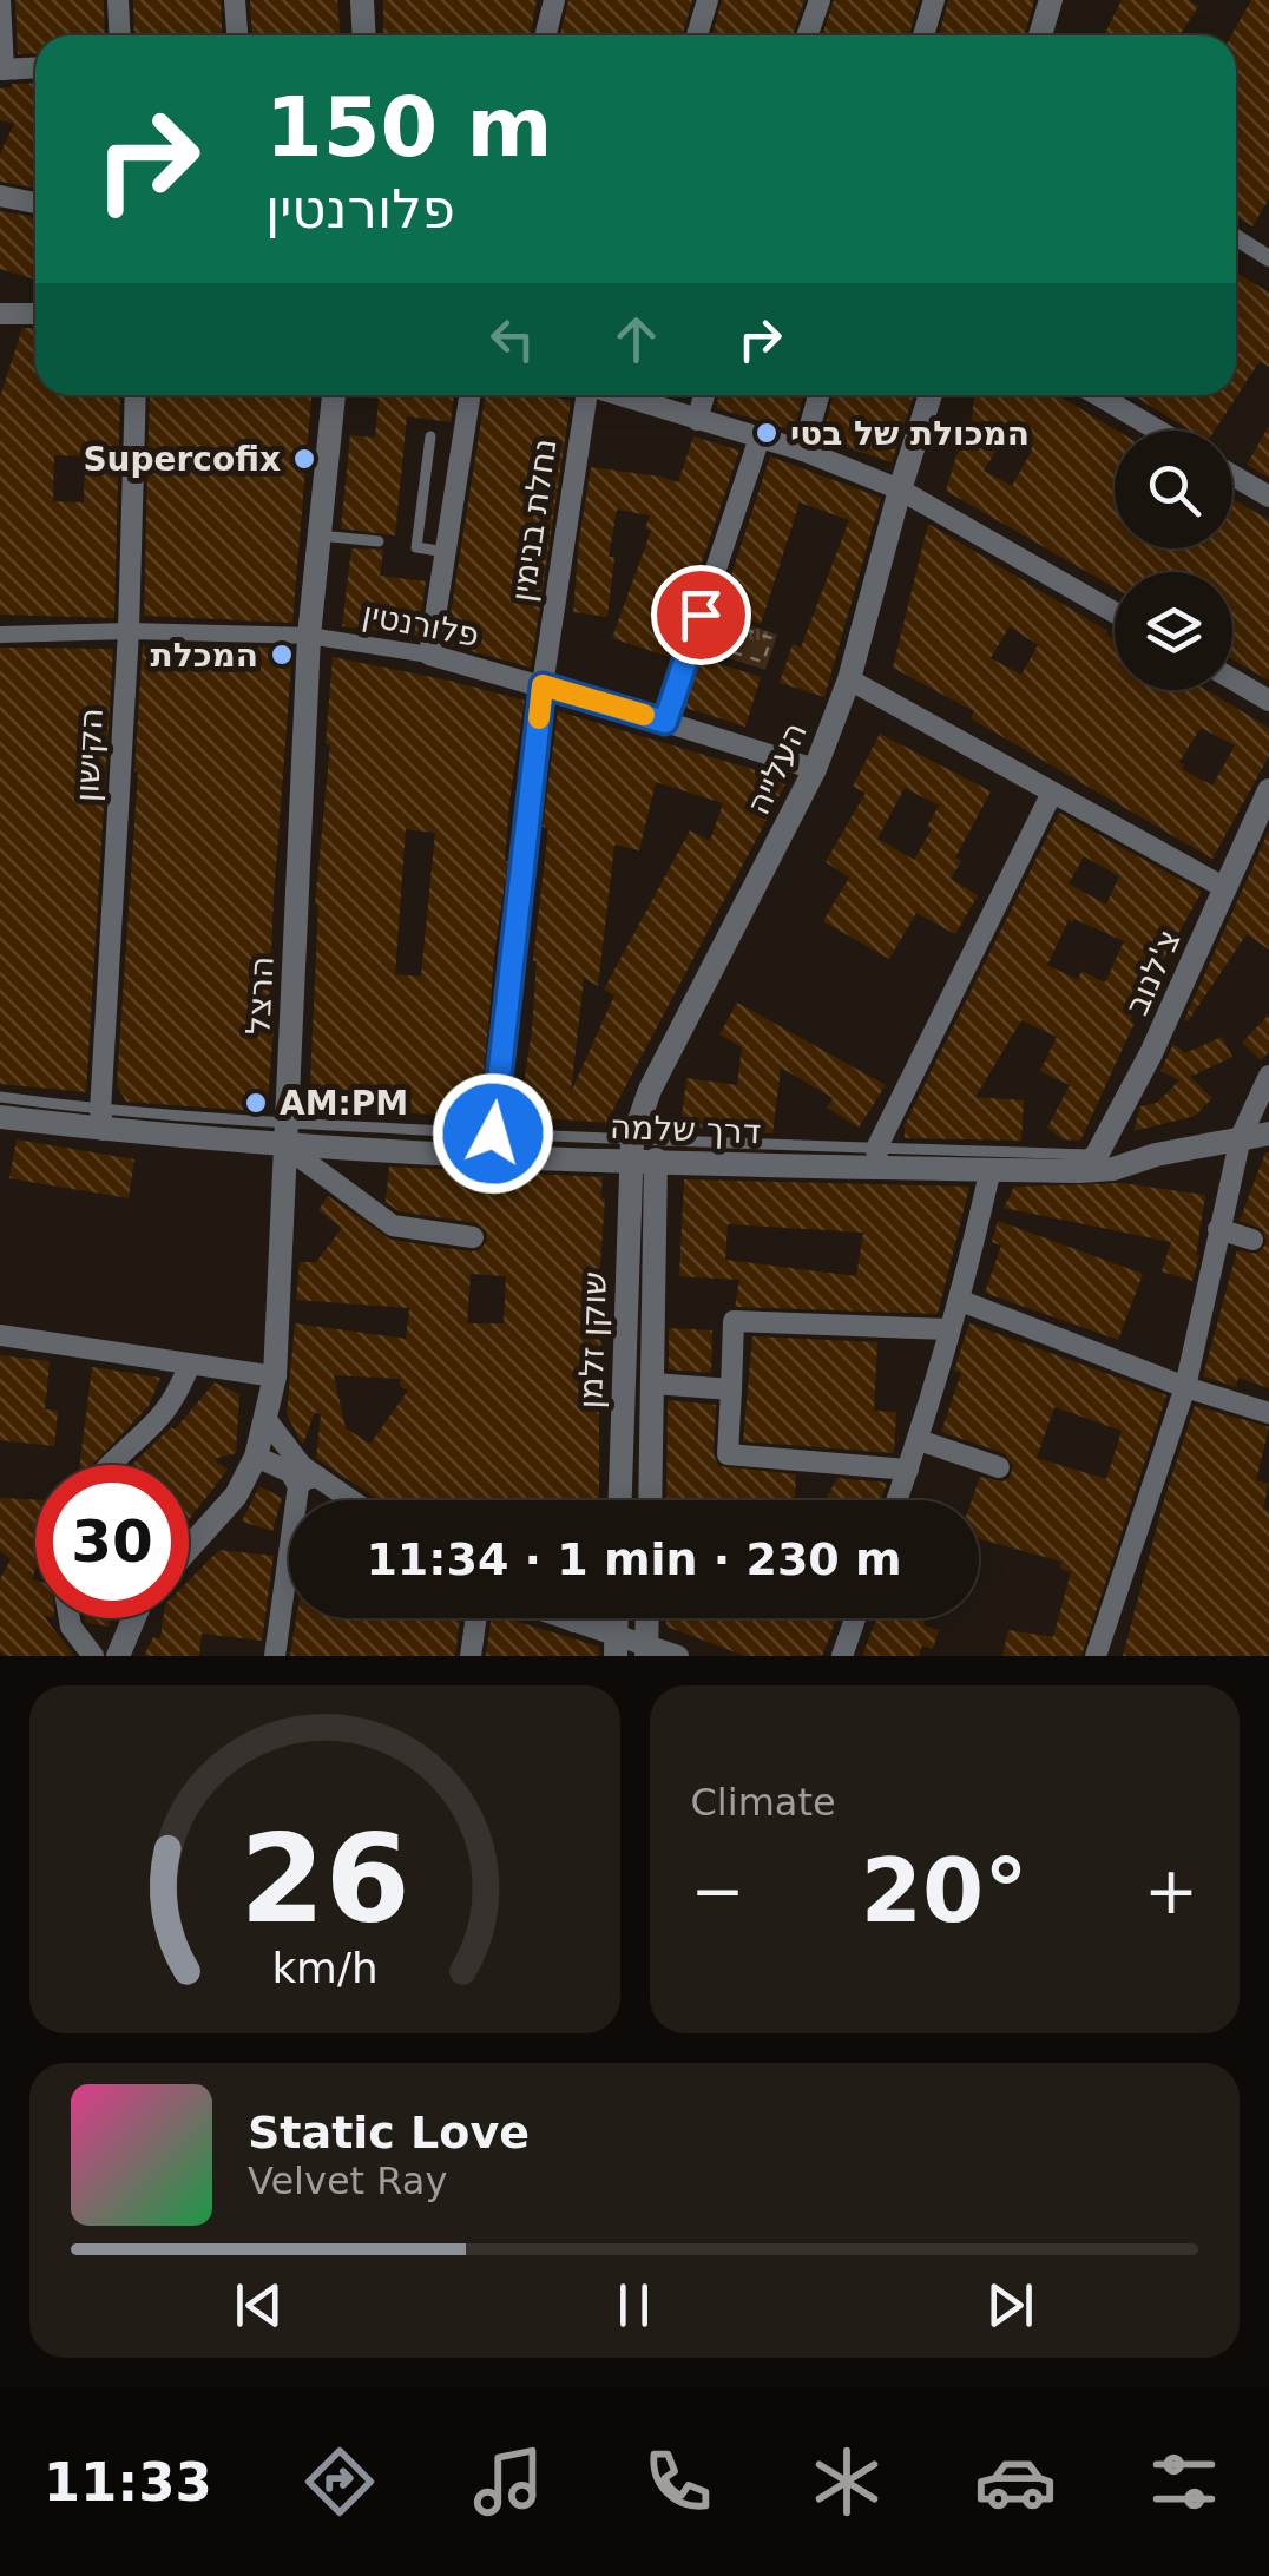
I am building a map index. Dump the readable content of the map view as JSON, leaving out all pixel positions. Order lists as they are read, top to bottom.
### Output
{
  "streets": {
    "street": [
      "נחלת בנימין",
      "פלורנטין",
      "הקישון",
      "העלייה",
      "צ'לנוב",
      "הרצל",
      "דרך שלמה",
      "שוקן זלמן"
    ]
  },
  "crossings": [
    ["נחלת בנימין", "פלורנטין"],
    ["נחלת בנימין", "דרך שלמה"],
    ["פלורנטין", "הקישון"],
    ["פלורנטין", "העלייה"],
    ["פלורנטין", "הרצל"],
    ["הקישון", "דרך שלמה"],
    ["העלייה", "דרך שלמה"],
    ["העלייה", "שוקן זלמן"],
    ["צ'לנוב", "דרך שלמה"],
    ["הרצל", "דרך שלמה"],
    ["דרך שלמה", "שוקן זלמן"]
  ],
  "places": [
    "המכולת של בטי",
    "Supercofix",
    "המכלת",
    "AM:PM"
  ],
  "page": {
    "turn": ["150 m", "פלורנטין"],
    "limit": "30",
    "trip": "11:34 · 1 min · 230 m",
    "tile": "Climate",
    "heat": ["−", "20°", "+"],
    "song": ["Static Love", "Velvet Ray"],
    "tabs": "11:33",
    "gauge": ["26", "km/h"]
  }
}
